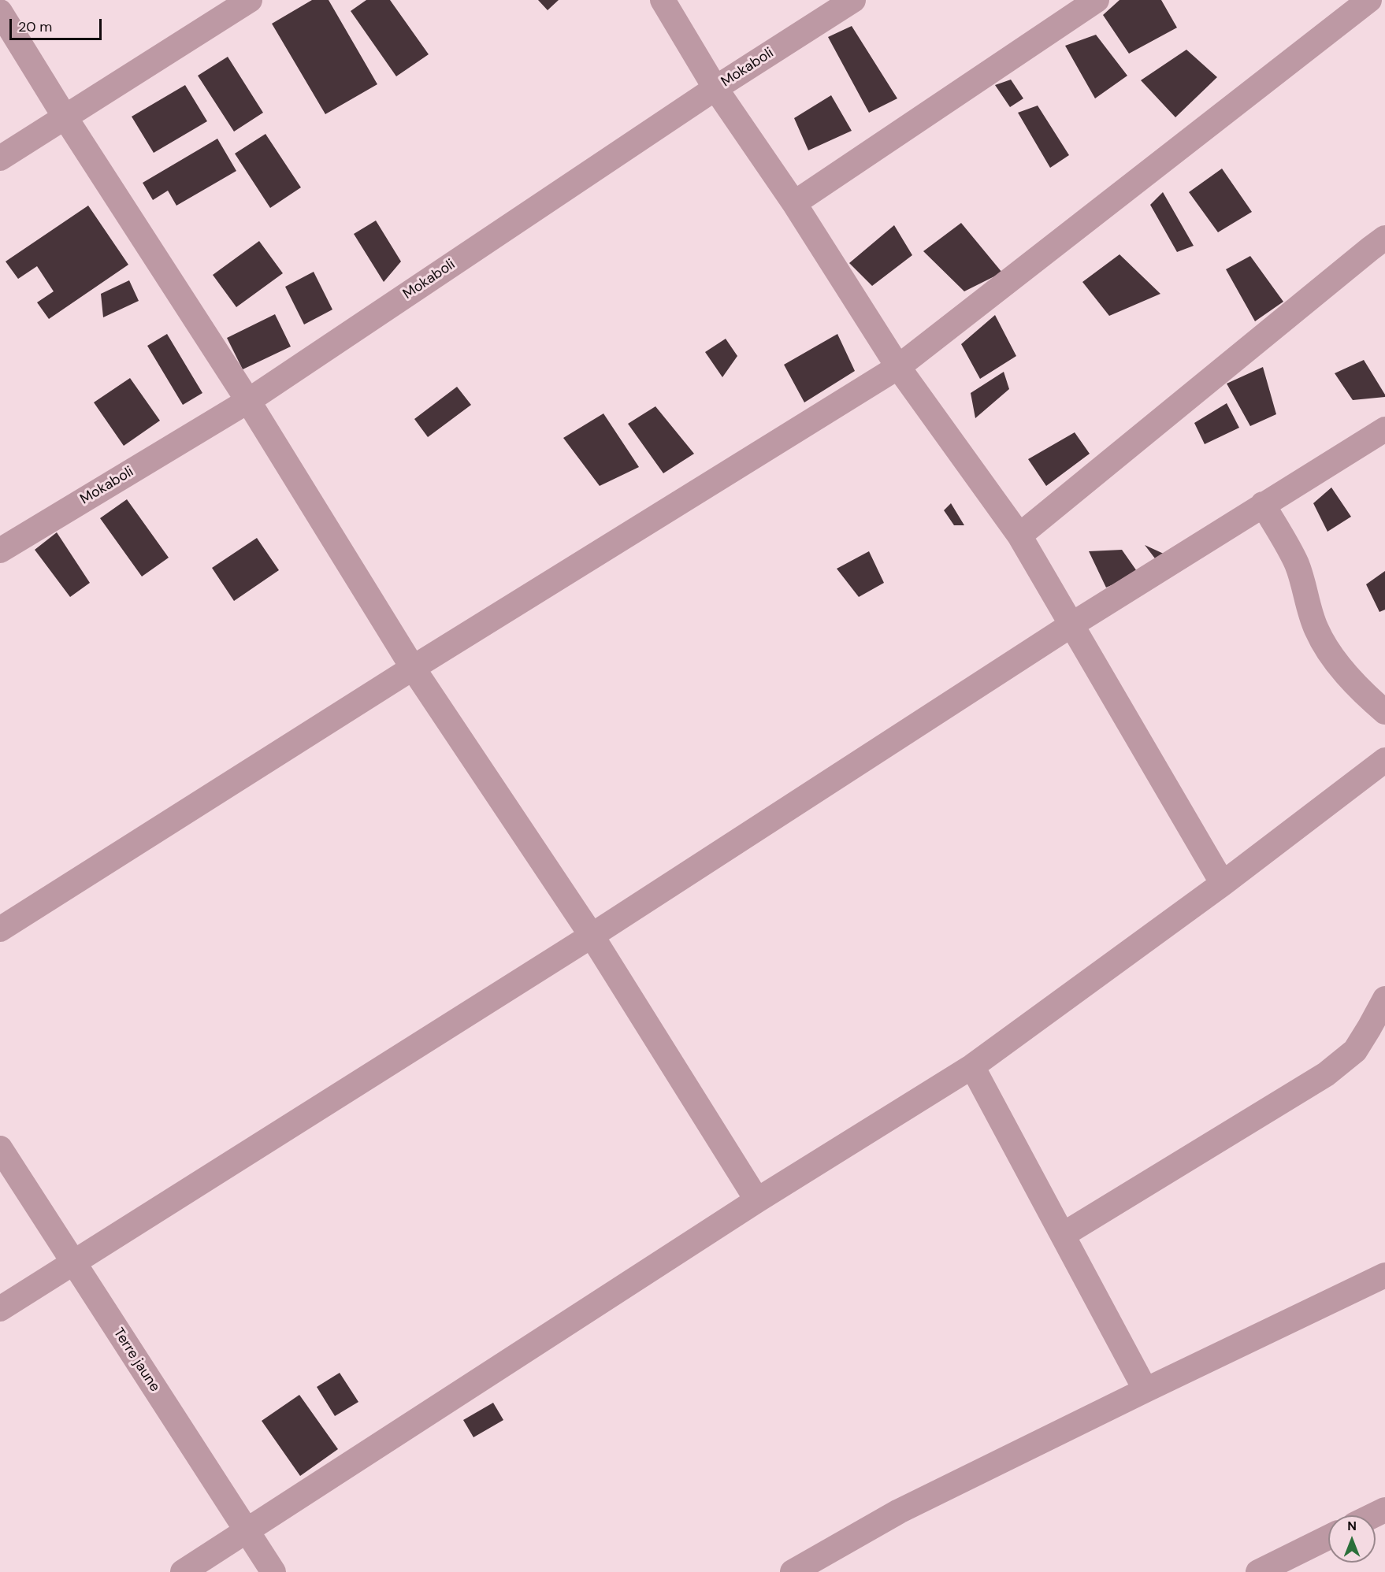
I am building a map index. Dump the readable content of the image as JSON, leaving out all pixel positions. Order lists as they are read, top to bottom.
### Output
{
  "streets": {
    "street": ["Mokaboli", "Terre jaune"]
  },
  "scale_bar": "20 m",
  "north": "top"
}
